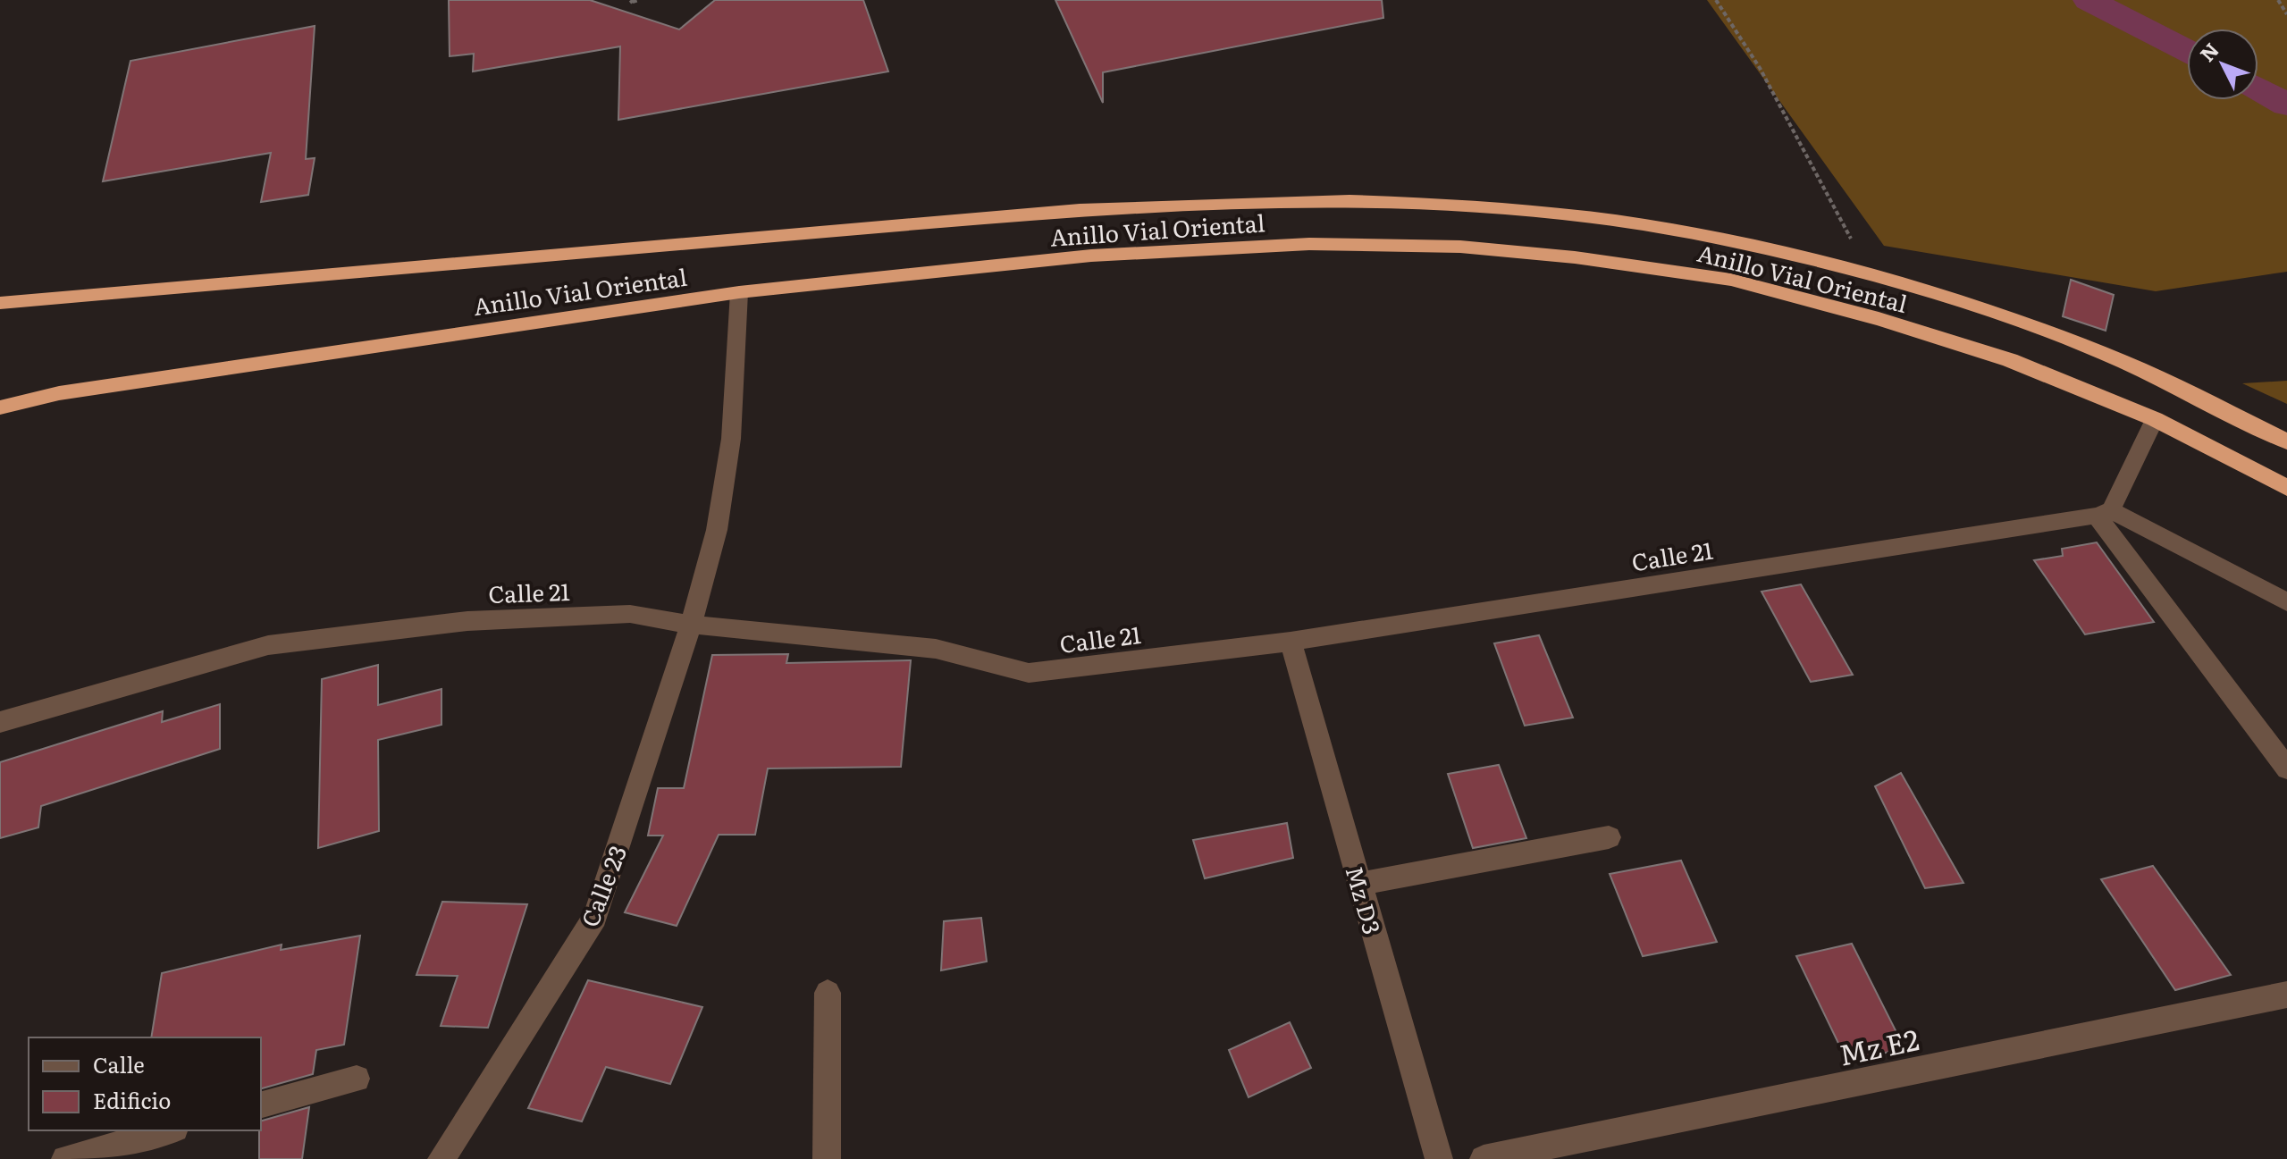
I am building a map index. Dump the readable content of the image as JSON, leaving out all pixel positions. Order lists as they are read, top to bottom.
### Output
{
  "streets": {
    "highway": ["Anillo Vial Oriental"],
    "street": [
      "Calle 21",
      "Calle 23",
      "Mz D3",
      "Mz E2"
    ]
  },
  "crossings": [
    ["Anillo Vial Oriental", "Calle 23"],
    ["Calle 21", "Calle 23"],
    ["Calle 21", "Mz D3"]
  ],
  "legend": ["Calle", "Edificio"],
  "north": "top left"
}
